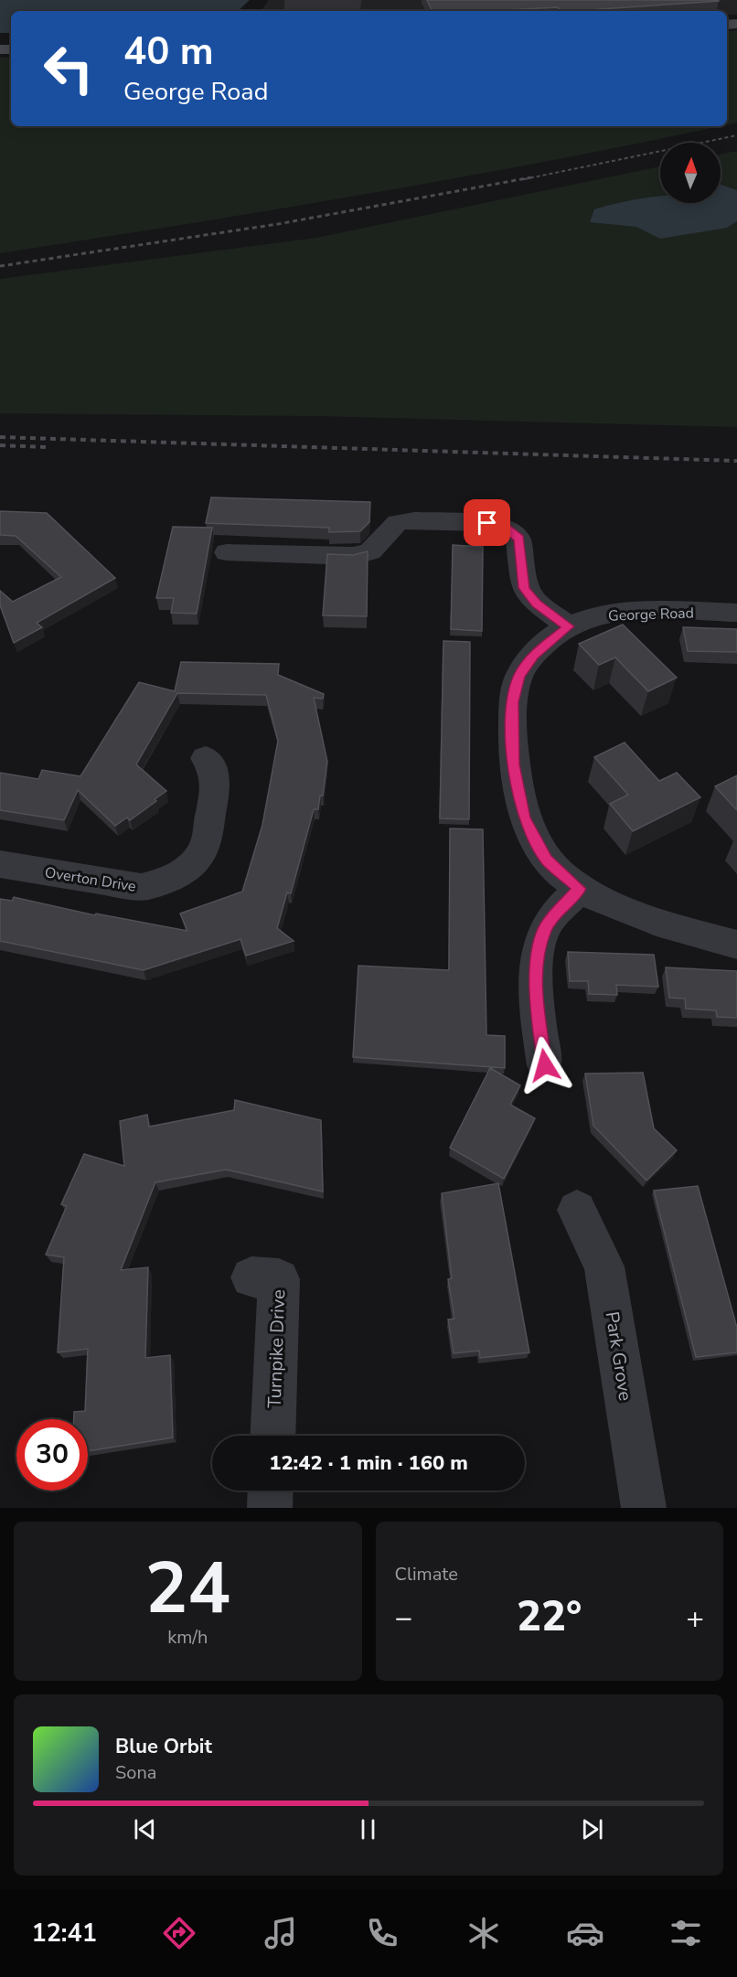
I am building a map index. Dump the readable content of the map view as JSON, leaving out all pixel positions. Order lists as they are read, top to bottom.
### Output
{
  "streets": {
    "street": [
      "George Road",
      "Overton Drive",
      "Turnpike Drive",
      "Park Grove"
    ]
  },
  "north": "top",
  "page": {
    "turn": ["40 m", "George Road"],
    "limit": "30",
    "trip": "12:42 · 1 min · 160 m",
    "tile": [
      ["24", "km/h"],
      "Climate"
    ],
    "heat": ["−", "22°", "+"],
    "song": ["Blue Orbit", "Sona"],
    "tabs": "12:41"
  }
}
